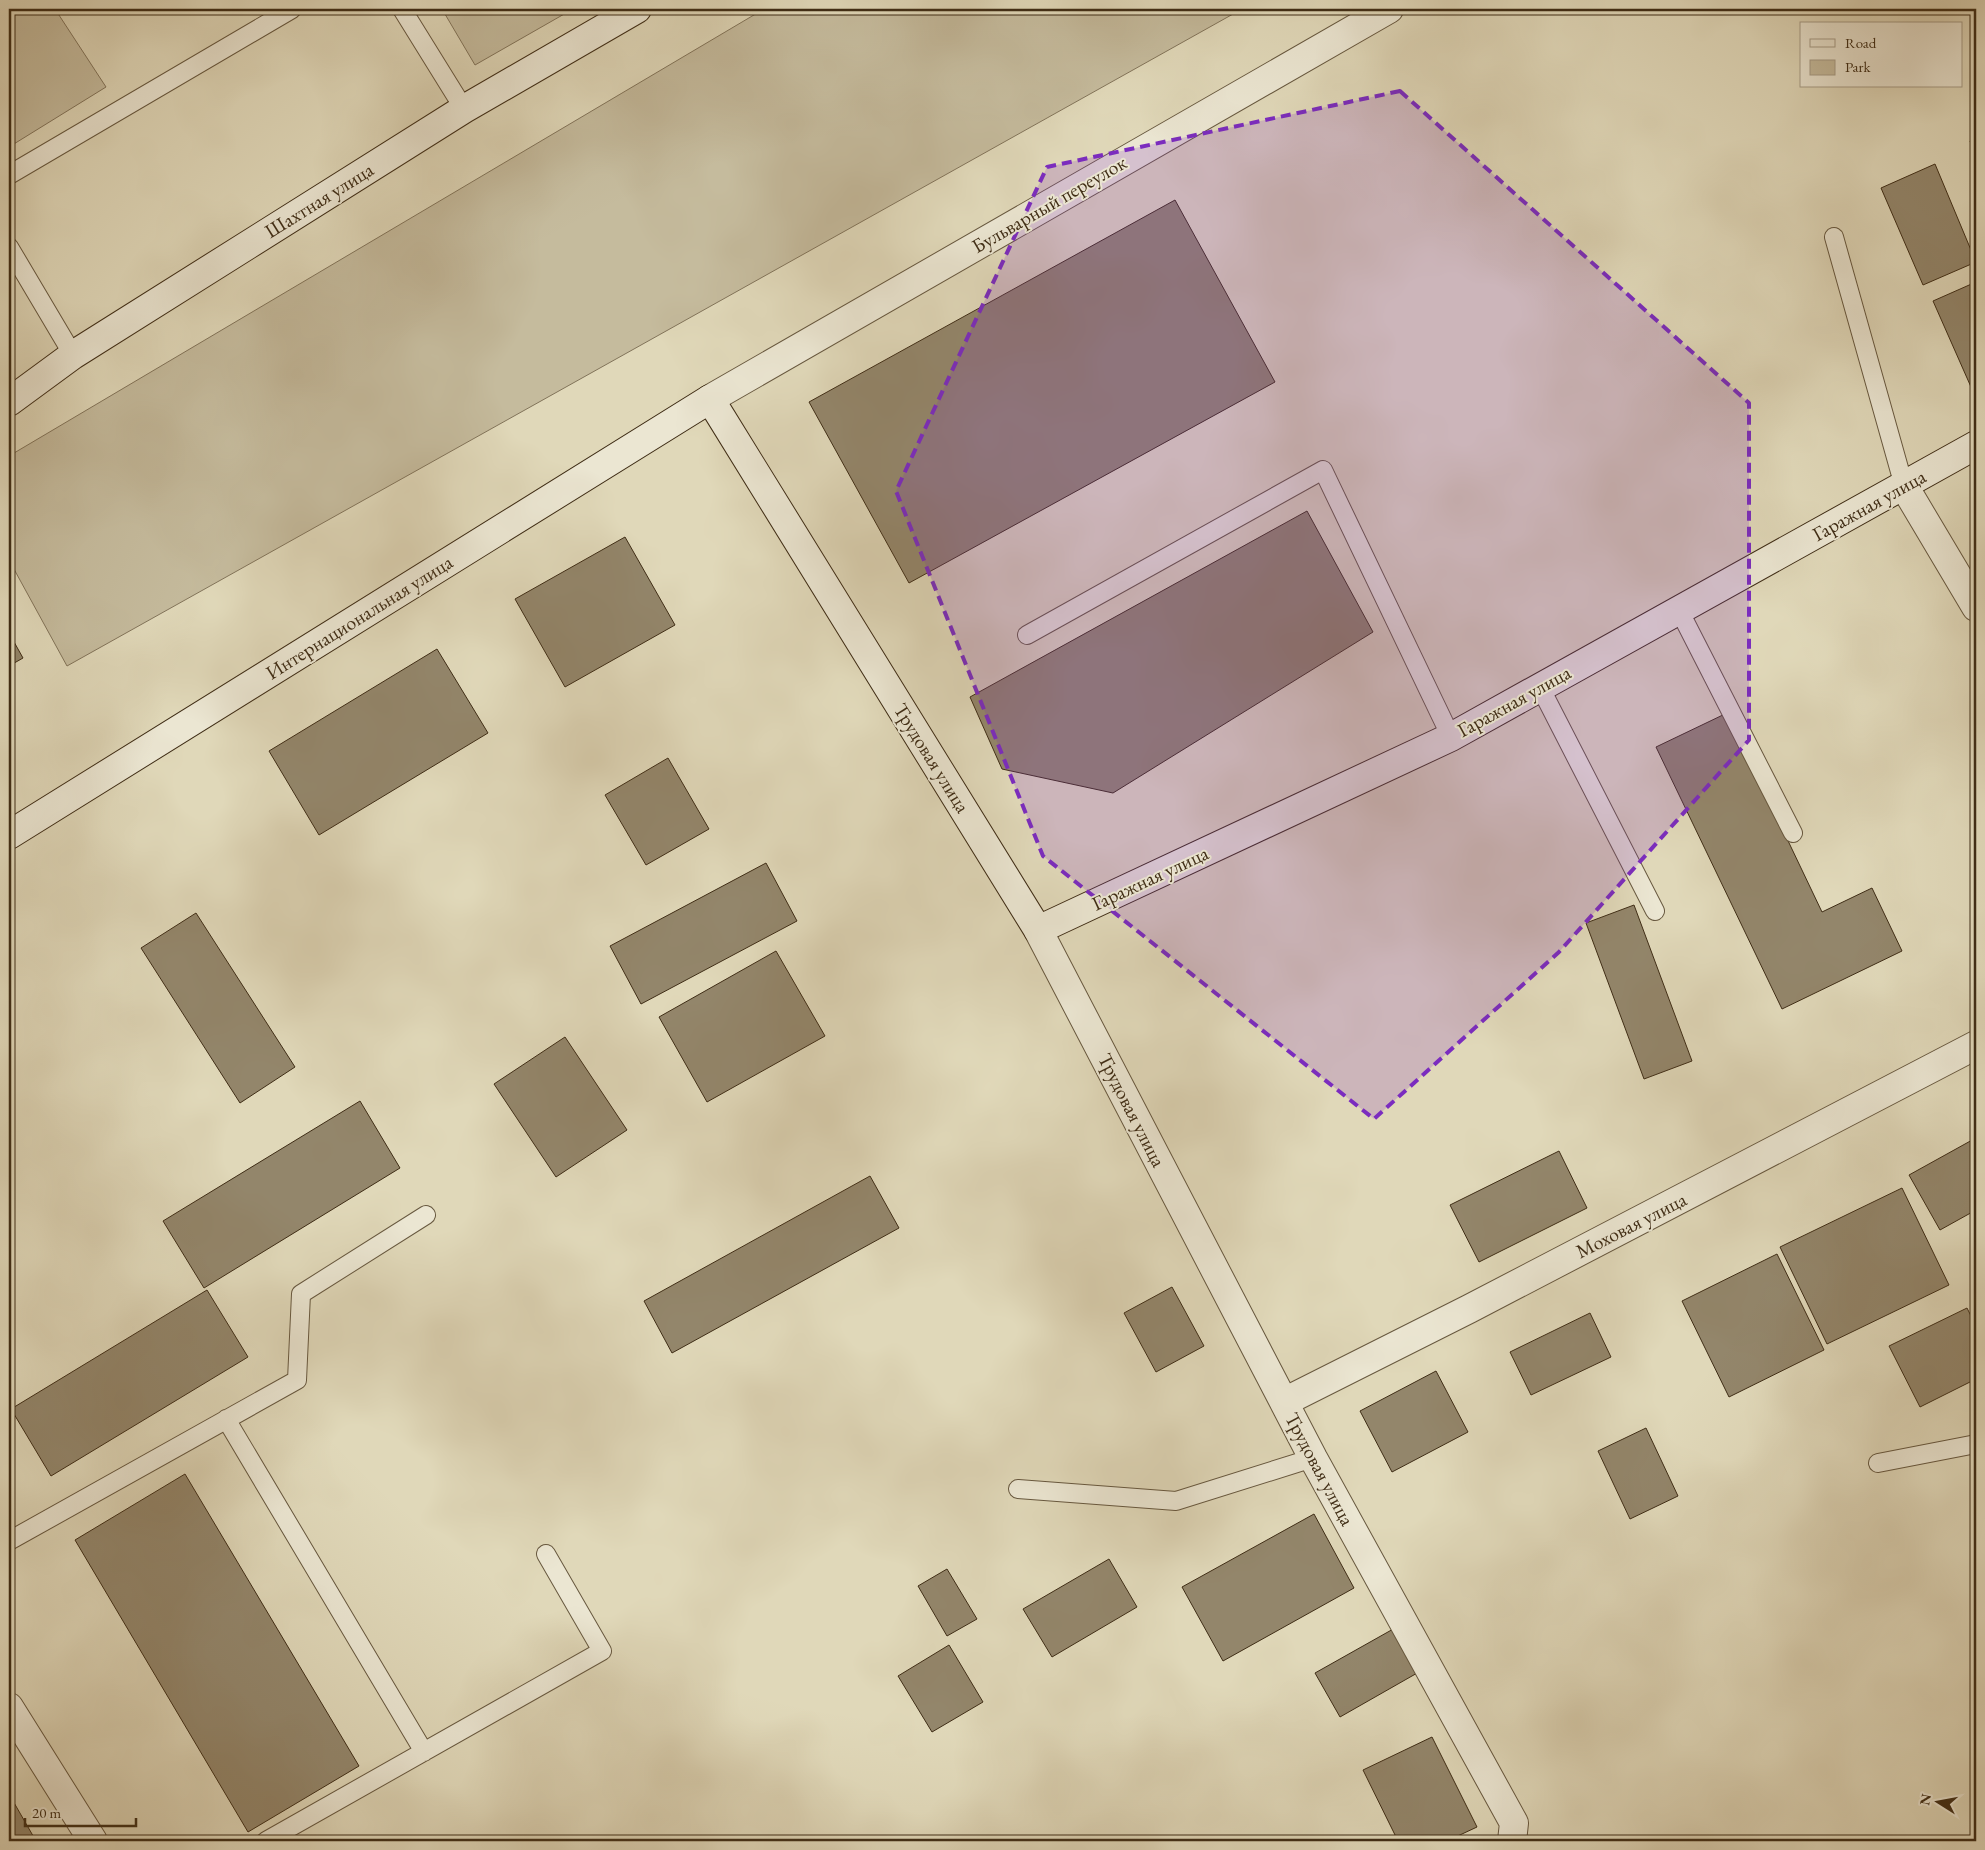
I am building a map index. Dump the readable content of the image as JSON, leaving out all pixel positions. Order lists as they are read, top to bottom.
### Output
{
  "streets": {
    "street": [
      "Шахтная улица",
      "Бульварный переулок",
      "Гаражная улица",
      "Интернациональная улица",
      "Трудовая улица",
      "Моховая улица"
    ]
  },
  "crossings": [
    ["Бульварный переулок", "Интернациональная улица"],
    ["Бульварный переулок", "Трудовая улица"],
    ["Гаражная улица", "Трудовая улица"],
    ["Интернациональная улица", "Трудовая улица"],
    ["Трудовая улица", "Моховая улица"]
  ],
  "legend": ["Road", "Park"],
  "scale_bar": "20 m",
  "north": "left"
}
